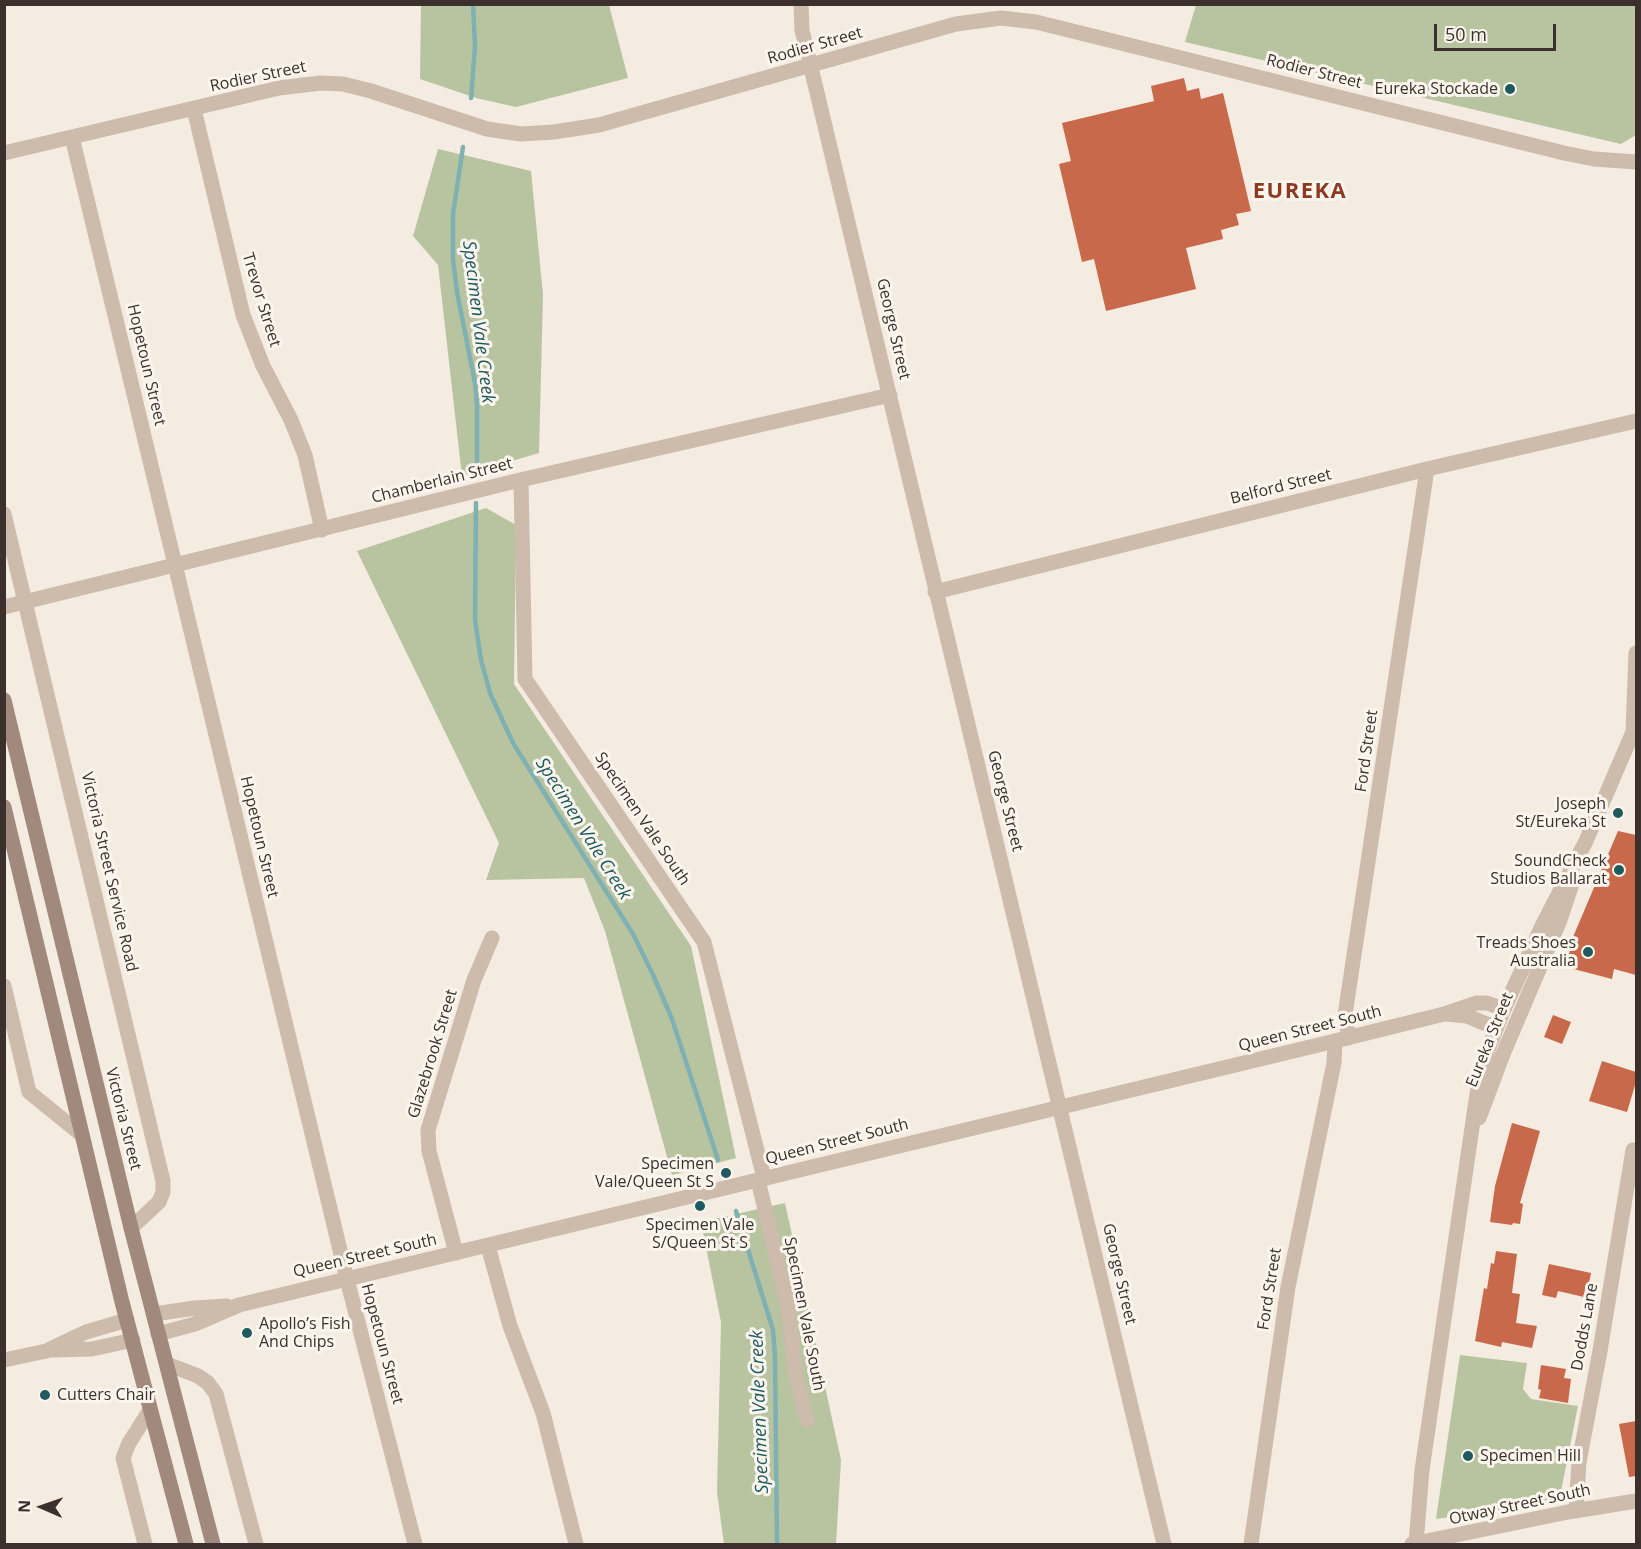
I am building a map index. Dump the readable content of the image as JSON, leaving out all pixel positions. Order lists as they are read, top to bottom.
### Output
{
  "streets": {
    "main road": ["Queen Street South", "Victoria Street"],
    "street": [
      "Rodier Street",
      "Trevor Street",
      "George Street",
      "Hopetoun Street",
      "Chamberlain Street",
      "Belford Street",
      "Ford Street",
      "Specimen Vale South",
      "Victoria Street Service Road",
      "Eureka Street",
      "Glazebrook Street",
      "Dodds Lane",
      "Otway Street South"
    ]
  },
  "crossings": [
    ["Rodier Street", "Trevor Street"],
    ["Rodier Street", "George Street"],
    ["Rodier Street", "Hopetoun Street"],
    ["Trevor Street", "Chamberlain Street"],
    ["George Street", "Chamberlain Street"],
    ["George Street", "Belford Street"],
    ["George Street", "Queen Street South"],
    ["Hopetoun Street", "Chamberlain Street"],
    ["Hopetoun Street", "Queen Street South"],
    ["Chamberlain Street", "Specimen Vale South"],
    ["Chamberlain Street", "Victoria Street Service Road"],
    ["Belford Street", "Ford Street"],
    ["Ford Street", "Queen Street South"],
    ["Specimen Vale South", "Queen Street South"],
    ["Victoria Street Service Road", "Victoria Street"],
    ["Queen Street South", "Eureka Street"],
    ["Queen Street South", "Glazebrook Street"],
    ["Queen Street South", "Victoria Street"],
    ["Eureka Street", "Otway Street South"],
    ["Dodds Lane", "Otway Street South"]
  ],
  "districts": ["EUREKA"],
  "water": ["Specimen Vale Creek"],
  "places": [
    "Eureka Stockade",
    "Joseph St/Eureka St",
    "SoundCheck Studios Ballarat",
    "Treads Shoes Australia",
    "Specimen Vale/Queen St S",
    "Specimen Vale S/Queen St S",
    "Apollo’s Fish And Chips",
    "Cutters Chair",
    "Specimen Hill"
  ],
  "scale_bar": "50 m",
  "north": "left"
}
